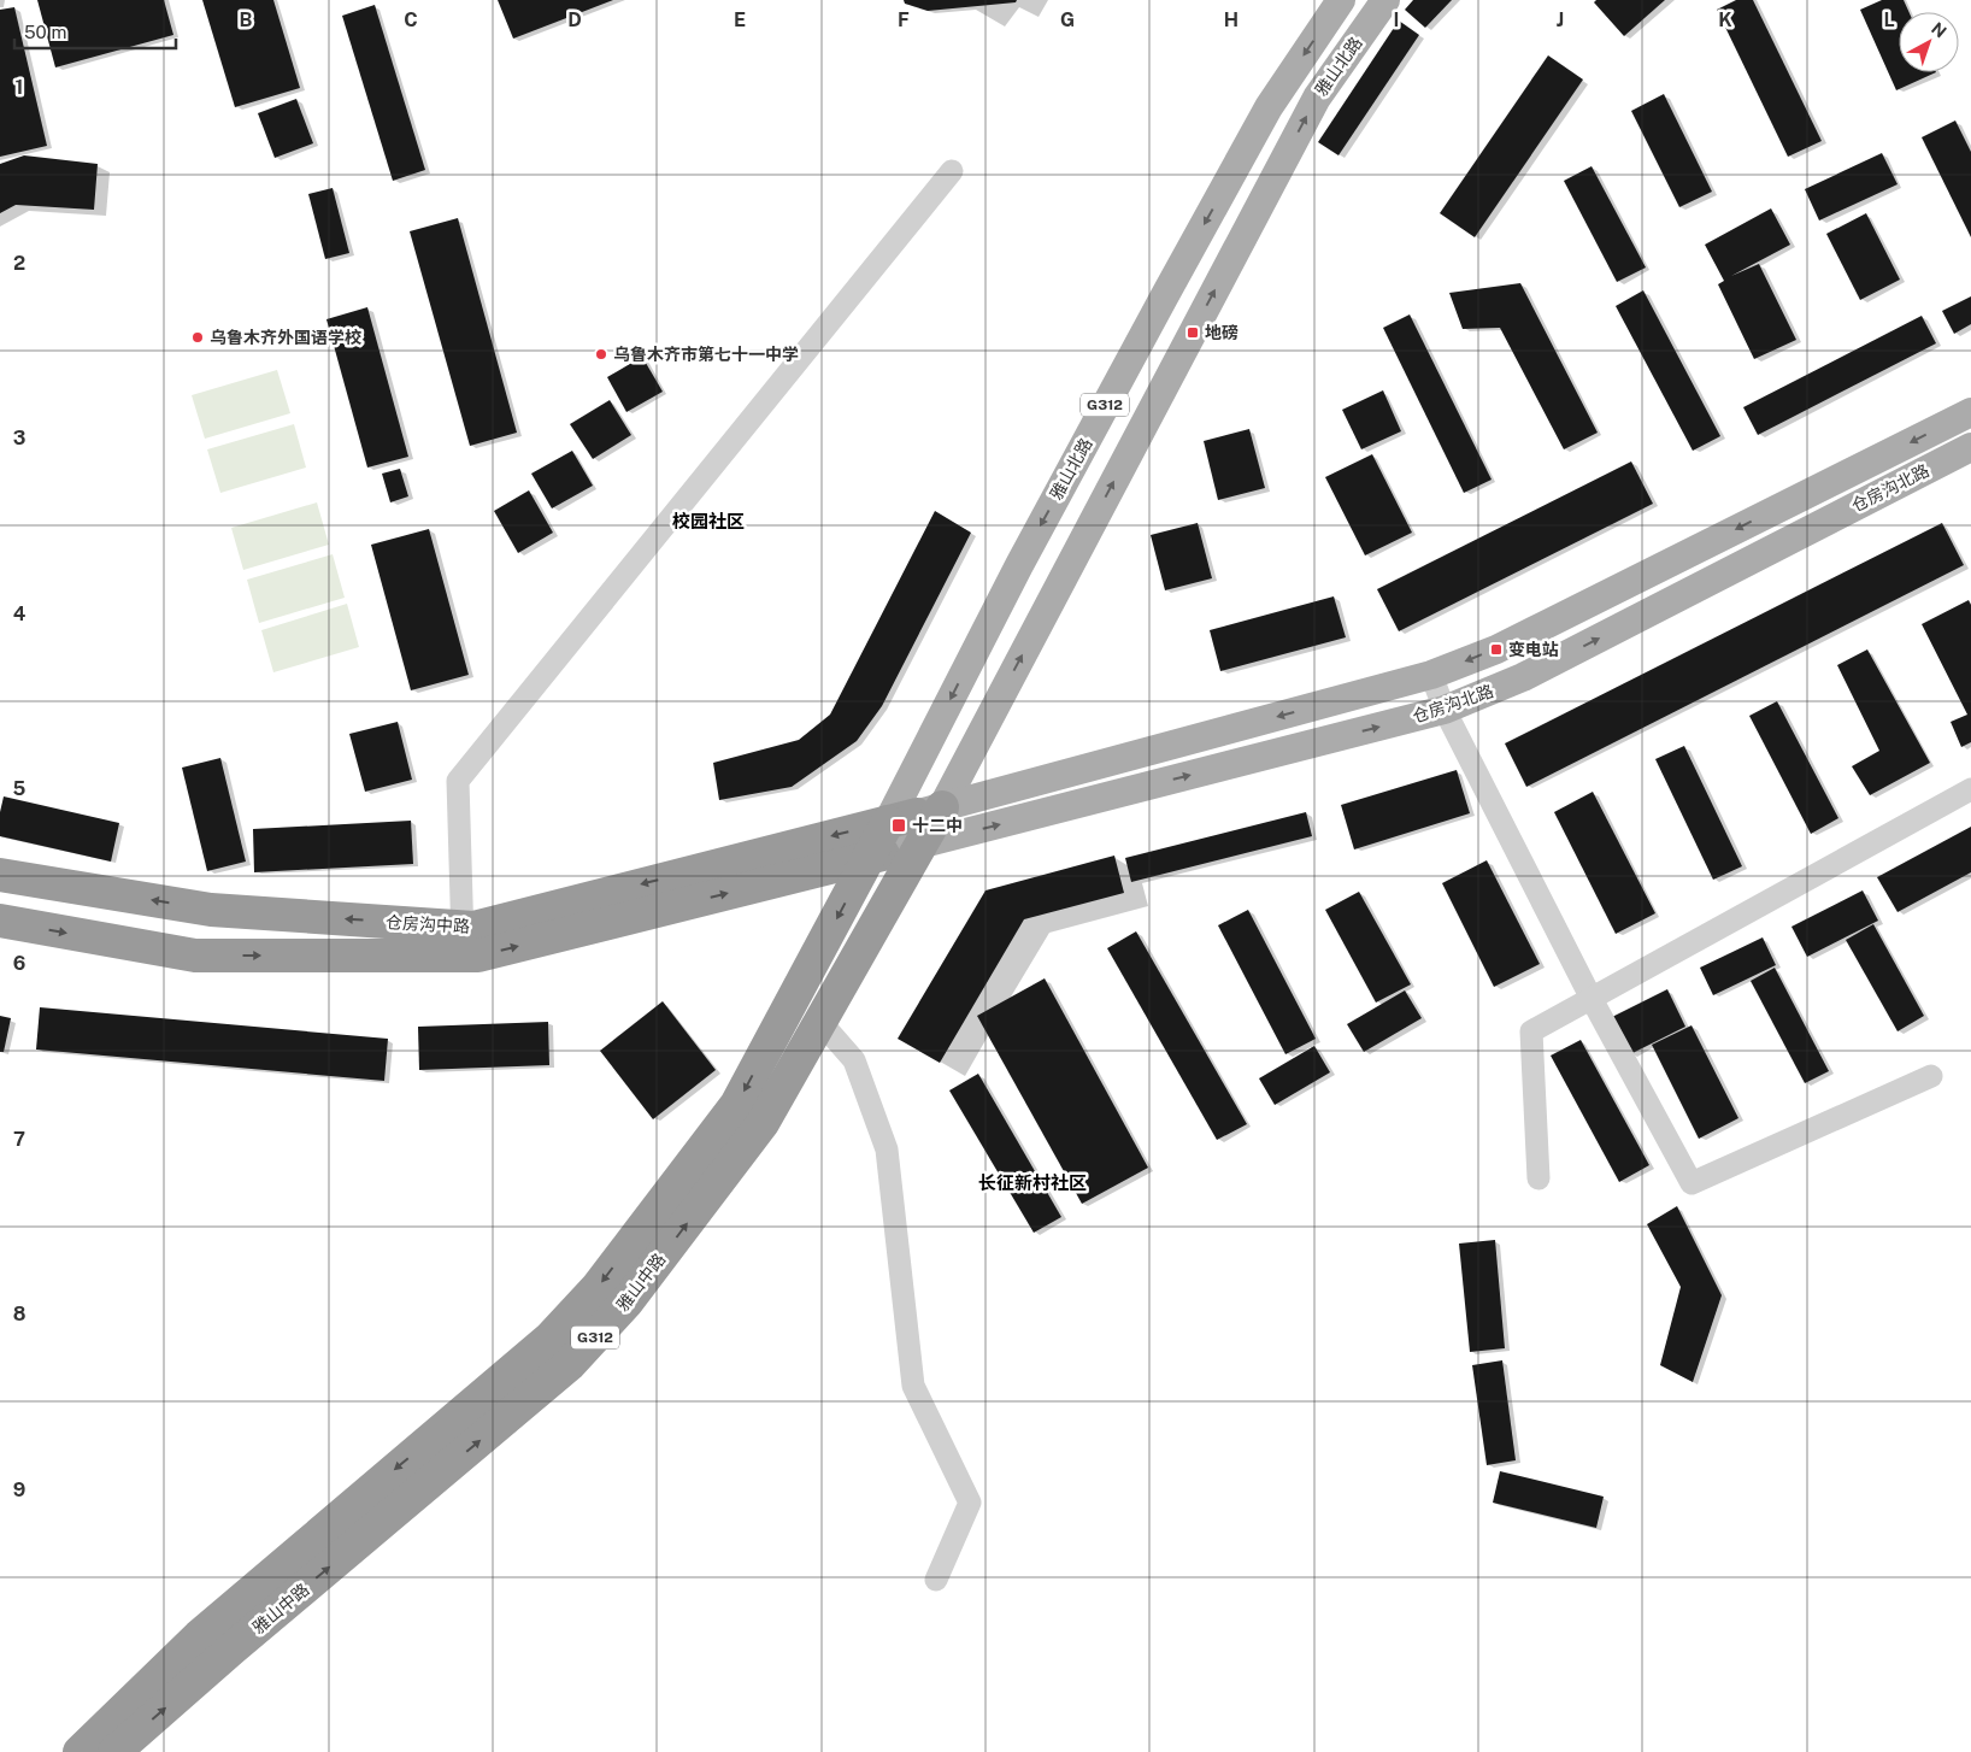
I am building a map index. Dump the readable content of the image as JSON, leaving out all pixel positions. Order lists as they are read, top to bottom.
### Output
{
  "streets": {
    "highway": ["G312", "仓房沟中路", "雅山中路"],
    "main road": ["雅山北路", "仓房沟北路"]
  },
  "crossings": [
    ["雅山北路", "仓房沟北路"],
    ["雅山北路", "仓房沟中路"],
    ["雅山北路", "雅山中路"],
    ["仓房沟北路", "仓房沟中路"],
    ["仓房沟北路", "雅山中路"],
    ["仓房沟中路", "雅山中路"]
  ],
  "districts": ["校园社区", "长征新村社区"],
  "places": {
    "transit": ["地磅", "变电站", "十二中"],
    "other": ["乌鲁木齐外国语学校", "乌鲁木齐市第七十一中学"]
  },
  "scale_bar": "50 m",
  "north": "top right",
  "grid": {
    "columns": [
      "B",
      "C",
      "D",
      "E",
      "F",
      "G",
      "H",
      "I",
      "J",
      "K",
      "L"
    ],
    "rows": [
      "1",
      "2",
      "3",
      "4",
      "5",
      "6",
      "7",
      "8",
      "9"
    ]
  }
}
